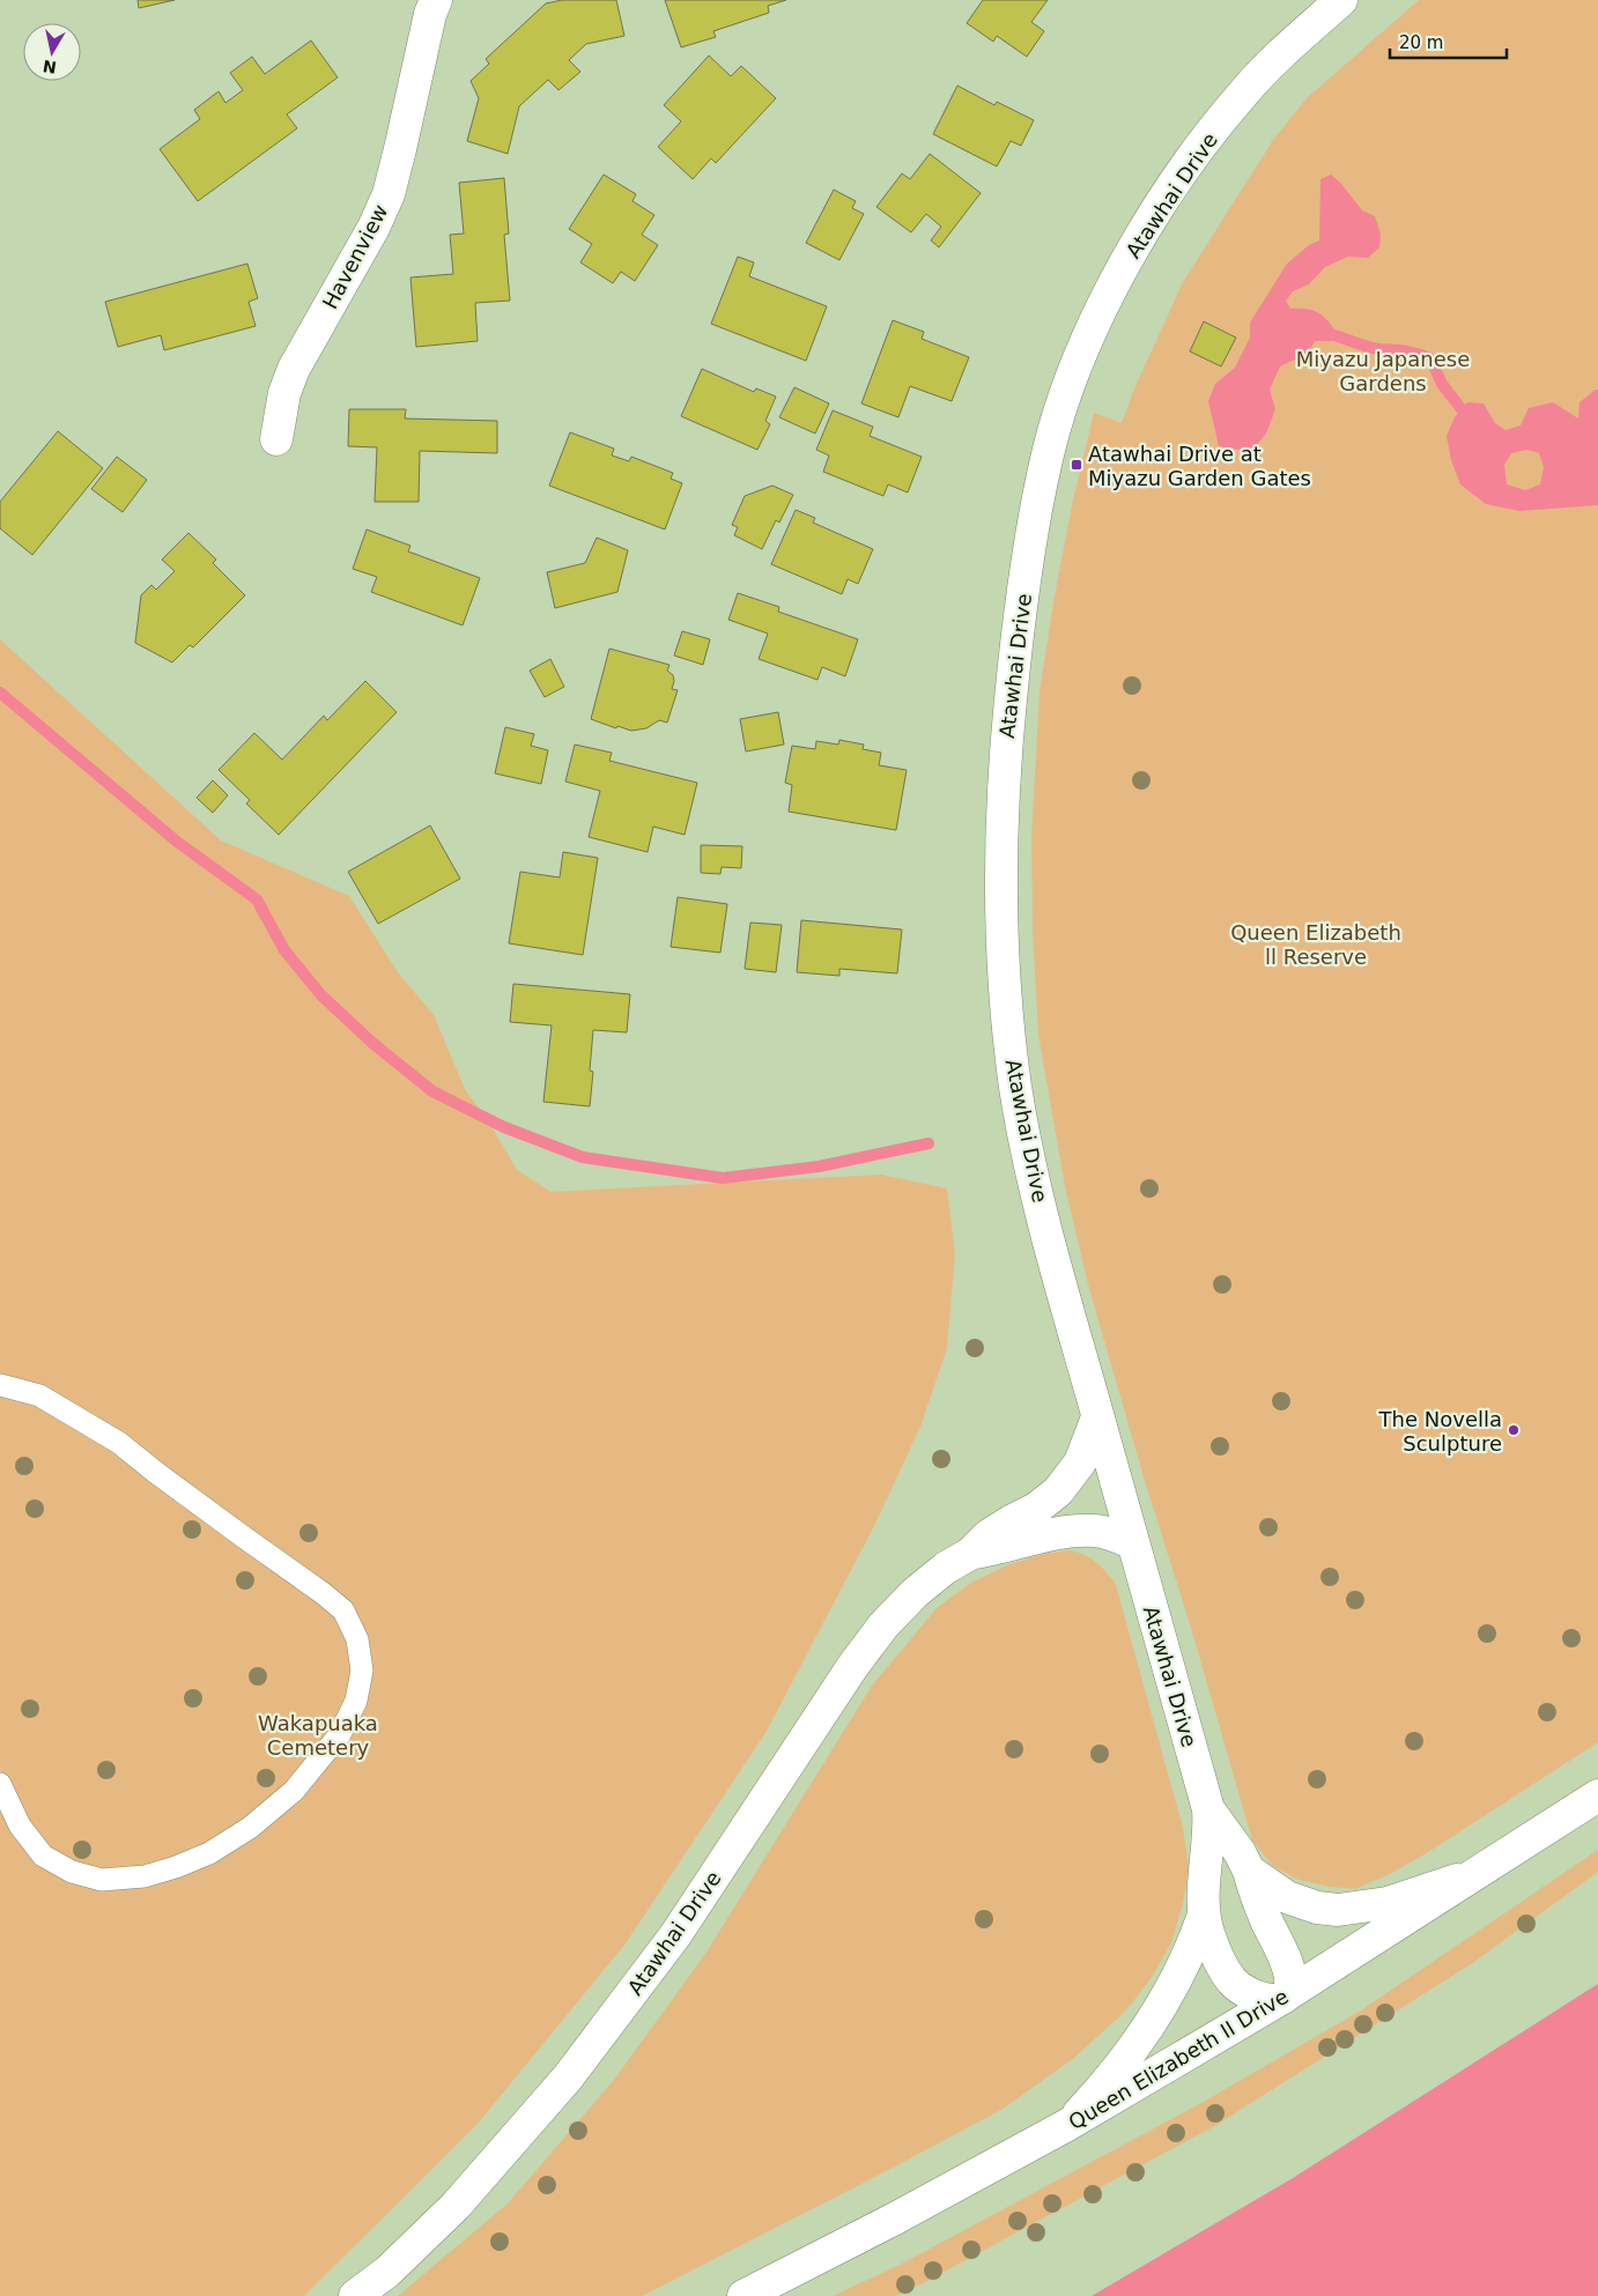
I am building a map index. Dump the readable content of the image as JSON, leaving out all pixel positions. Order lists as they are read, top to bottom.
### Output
{
  "streets": {
    "main road": ["Atawhai Drive", "Havenview", "Queen Elizabeth II Drive"]
  },
  "parks": ["Miyazu Japanese Gardens", "Queen Elizabeth ll Reserve", "Wakapuaka Cemetery"],
  "places": {
    "transit": ["Atawhai Drive at Miyazu Garden Gates"],
    "other": ["The Novella Sculpture"]
  },
  "scale_bar": "20 m",
  "north": "bottom"
}
